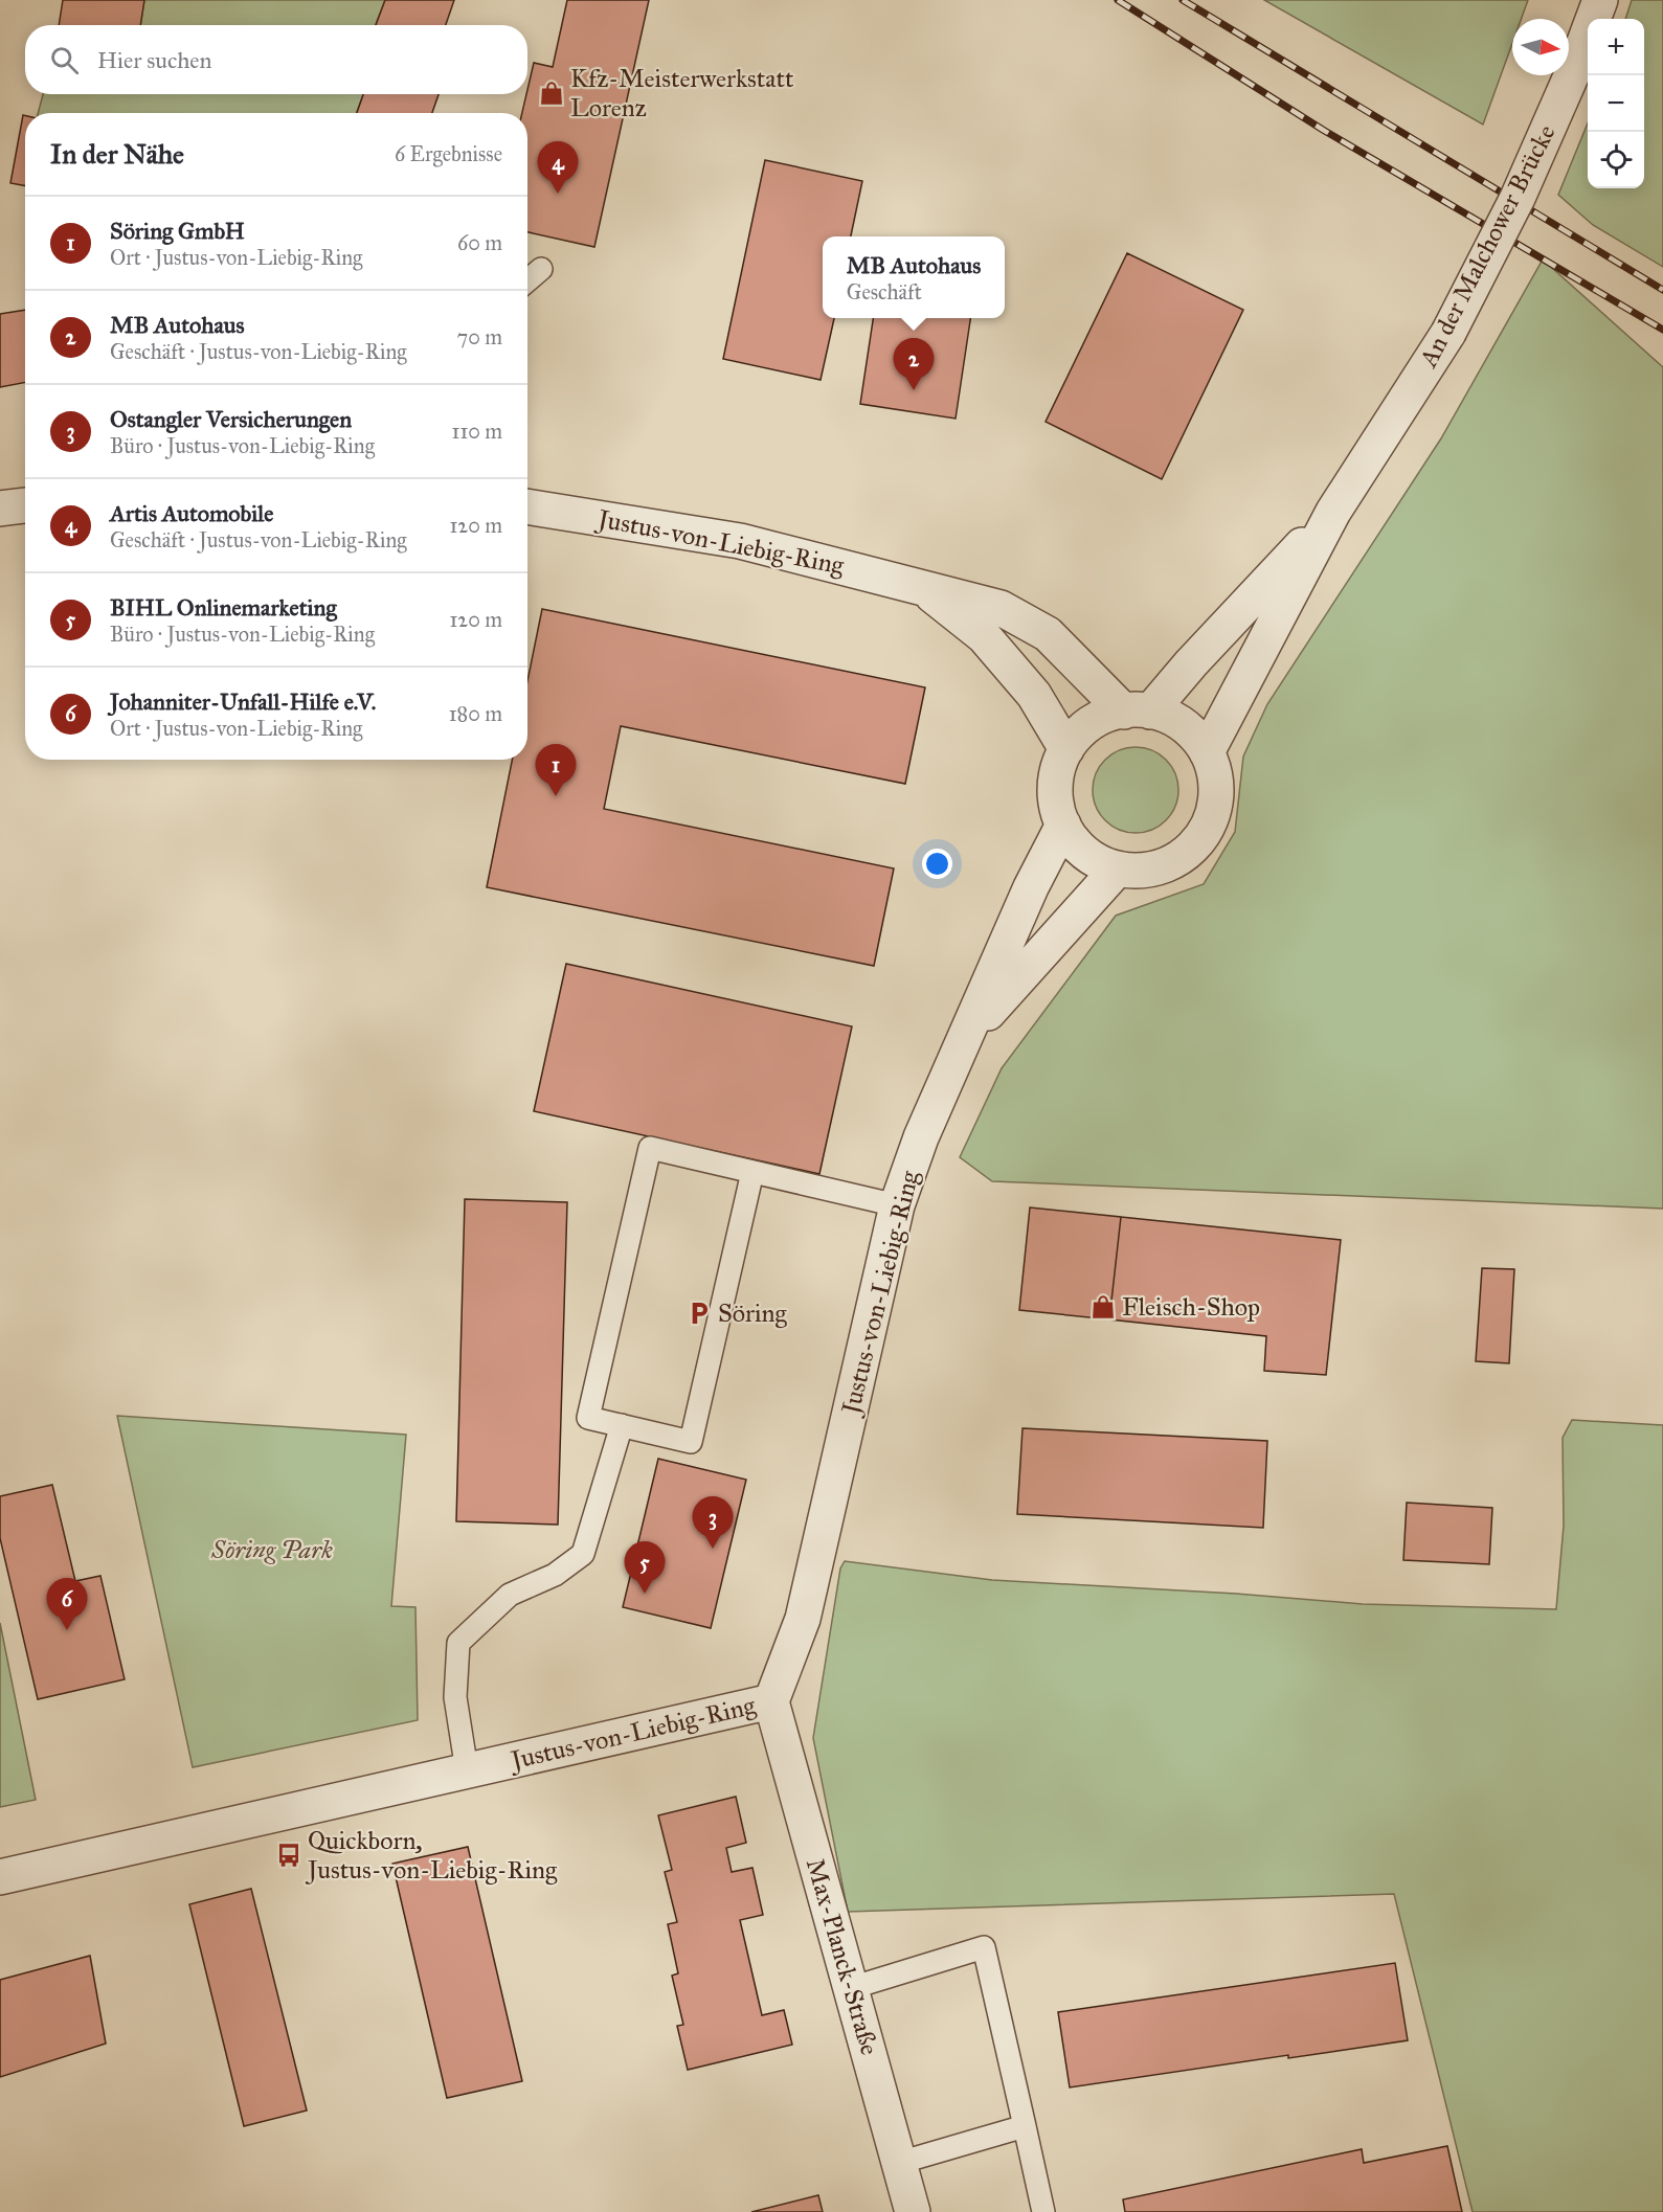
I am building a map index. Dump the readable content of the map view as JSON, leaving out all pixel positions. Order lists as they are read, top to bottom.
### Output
{
  "streets": {
    "street": ["An der Malchower Brücke", "Justus-von-Liebig-Ring", "Max-Planck-Straße"]
  },
  "crossings": [
    ["An der Malchower Brücke", "Justus-von-Liebig-Ring"],
    ["Justus-von-Liebig-Ring", "Max-Planck-Straße"]
  ],
  "parks": ["Söring Park"],
  "places": {
    "shop": ["Kfz-Meisterwerkstatt Lorenz", "Fleisch-Shop"],
    "parking": ["Söring"],
    "bus stop": ["Quickborn, Justus-von-Liebig-Ring"]
  },
  "north": "right",
  "page": {
    "map_buttons": ["+", "−"],
    "search": "Hier suchen",
    "heading": ["In der Nähe", "6 Ergebnisse"],
    "pins": [
      "4",
      "2",
      "1",
      "3",
      "5",
      "6"
    ],
    "list": [
      {
        "mark": "1",
        "name": "Söring GmbH",
        "note": "Ort · Justus-von-Liebig-Ring",
        "value": "60 m"
      },
      {
        "mark": "2",
        "name": "MB Autohaus",
        "note": "Geschäft · Justus-von-Liebig-Ring",
        "value": "70 m"
      },
      {
        "mark": "3",
        "name": "Ostangler Versicherungen",
        "note": "Büro · Justus-von-Liebig-Ring",
        "value": "110 m"
      },
      {
        "mark": "4",
        "name": "Artis Automobile",
        "note": "Geschäft · Justus-von-Liebig-Ring",
        "value": "120 m"
      },
      {
        "mark": "5",
        "name": "BIHL Onlinemarketing",
        "note": "Büro · Justus-von-Liebig-Ring",
        "value": "120 m"
      },
      {
        "mark": "6",
        "name": "Johanniter-Unfall-Hilfe e.V.",
        "note": "Ort · Justus-von-Liebig-Ring",
        "value": "180 m"
      }
    ],
    "popup": ["MB Autohaus", "Geschäft"]
  }
}
